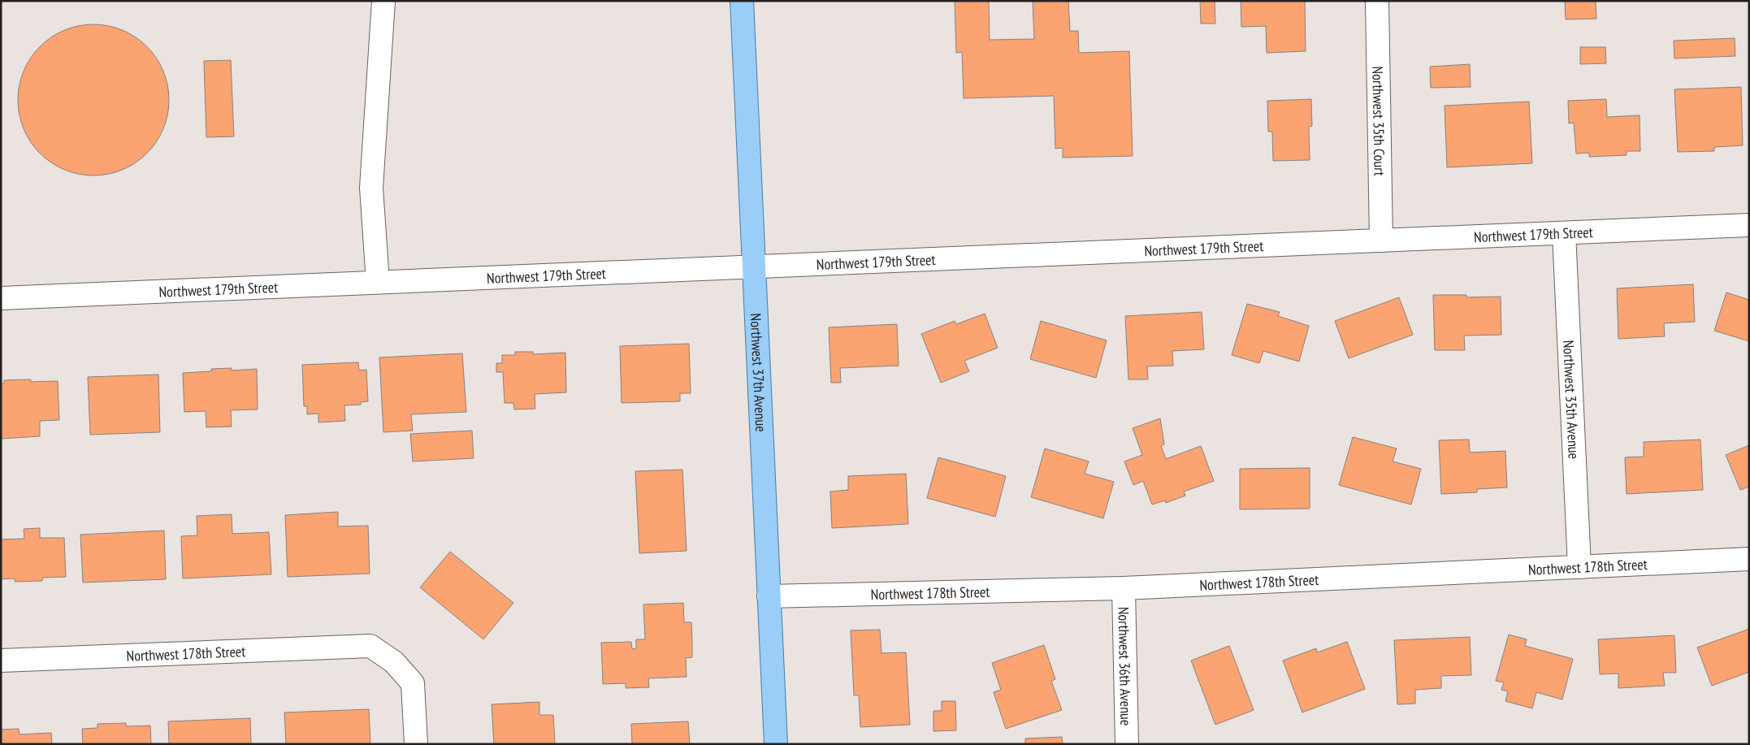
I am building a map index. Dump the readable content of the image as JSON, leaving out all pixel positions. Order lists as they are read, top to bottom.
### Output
{
  "streets": {
    "main road": ["Northwest 37th Avenue"],
    "street": [
      "Northwest 35th Court",
      "Northwest 179th Street",
      "Northwest 35th Avenue",
      "Northwest 178th Street",
      "Northwest 36th Avenue"
    ]
  },
  "crossings": [
    ["Northwest 35th Court", "Northwest 179th Street"],
    ["Northwest 179th Street", "Northwest 37th Avenue"],
    ["Northwest 179th Street", "Northwest 35th Avenue"],
    ["Northwest 37th Avenue", "Northwest 178th Street"],
    ["Northwest 35th Avenue", "Northwest 178th Street"],
    ["Northwest 178th Street", "Northwest 36th Avenue"]
  ]
}
